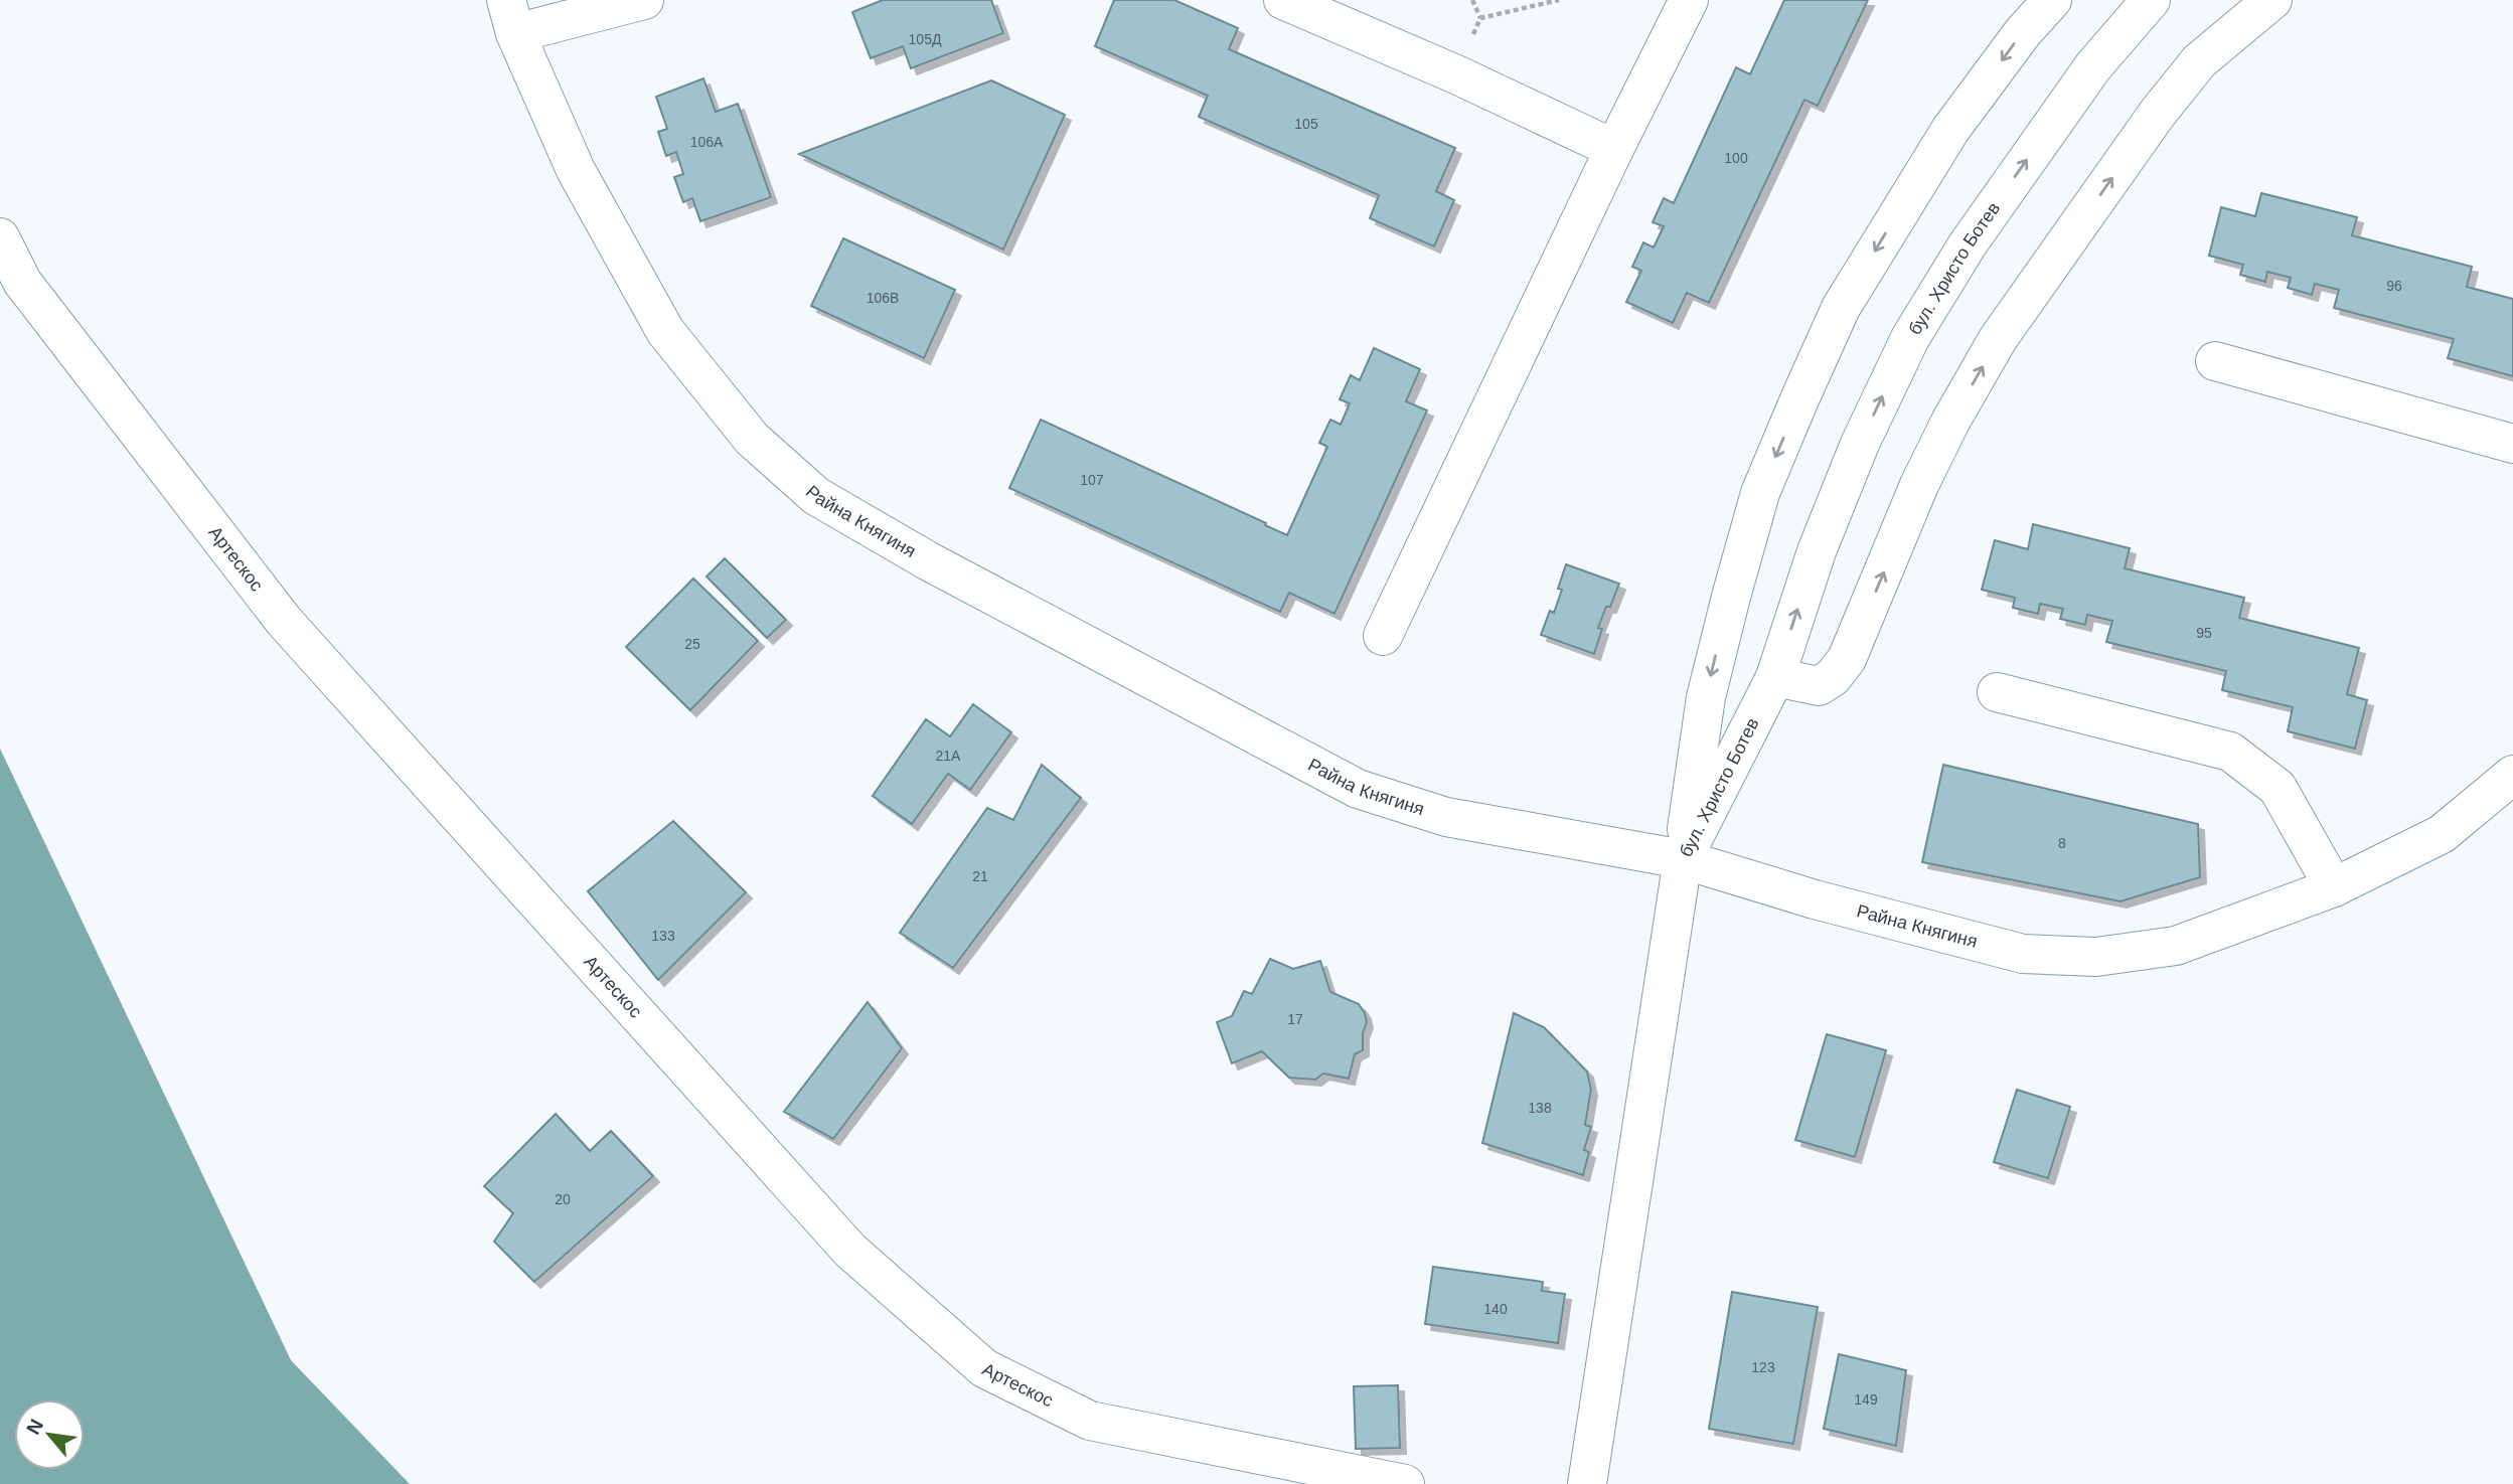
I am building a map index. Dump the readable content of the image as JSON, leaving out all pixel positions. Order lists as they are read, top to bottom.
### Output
{
  "streets": {
    "street": ["бул. Христо Ботев", "Райна Княгиня", "Артескос"]
  },
  "crossings": [
    ["бул. Христо Ботев", "Райна Княгиня"]
  ],
  "house_numbers": [
    "105Д",
    "105",
    "106А",
    "100",
    "96",
    "106В",
    "107",
    "95",
    "25",
    "21А",
    "8",
    "21",
    "133",
    "17",
    "138",
    "20",
    "140",
    "123",
    "149"
  ],
  "north": "top left"
}
